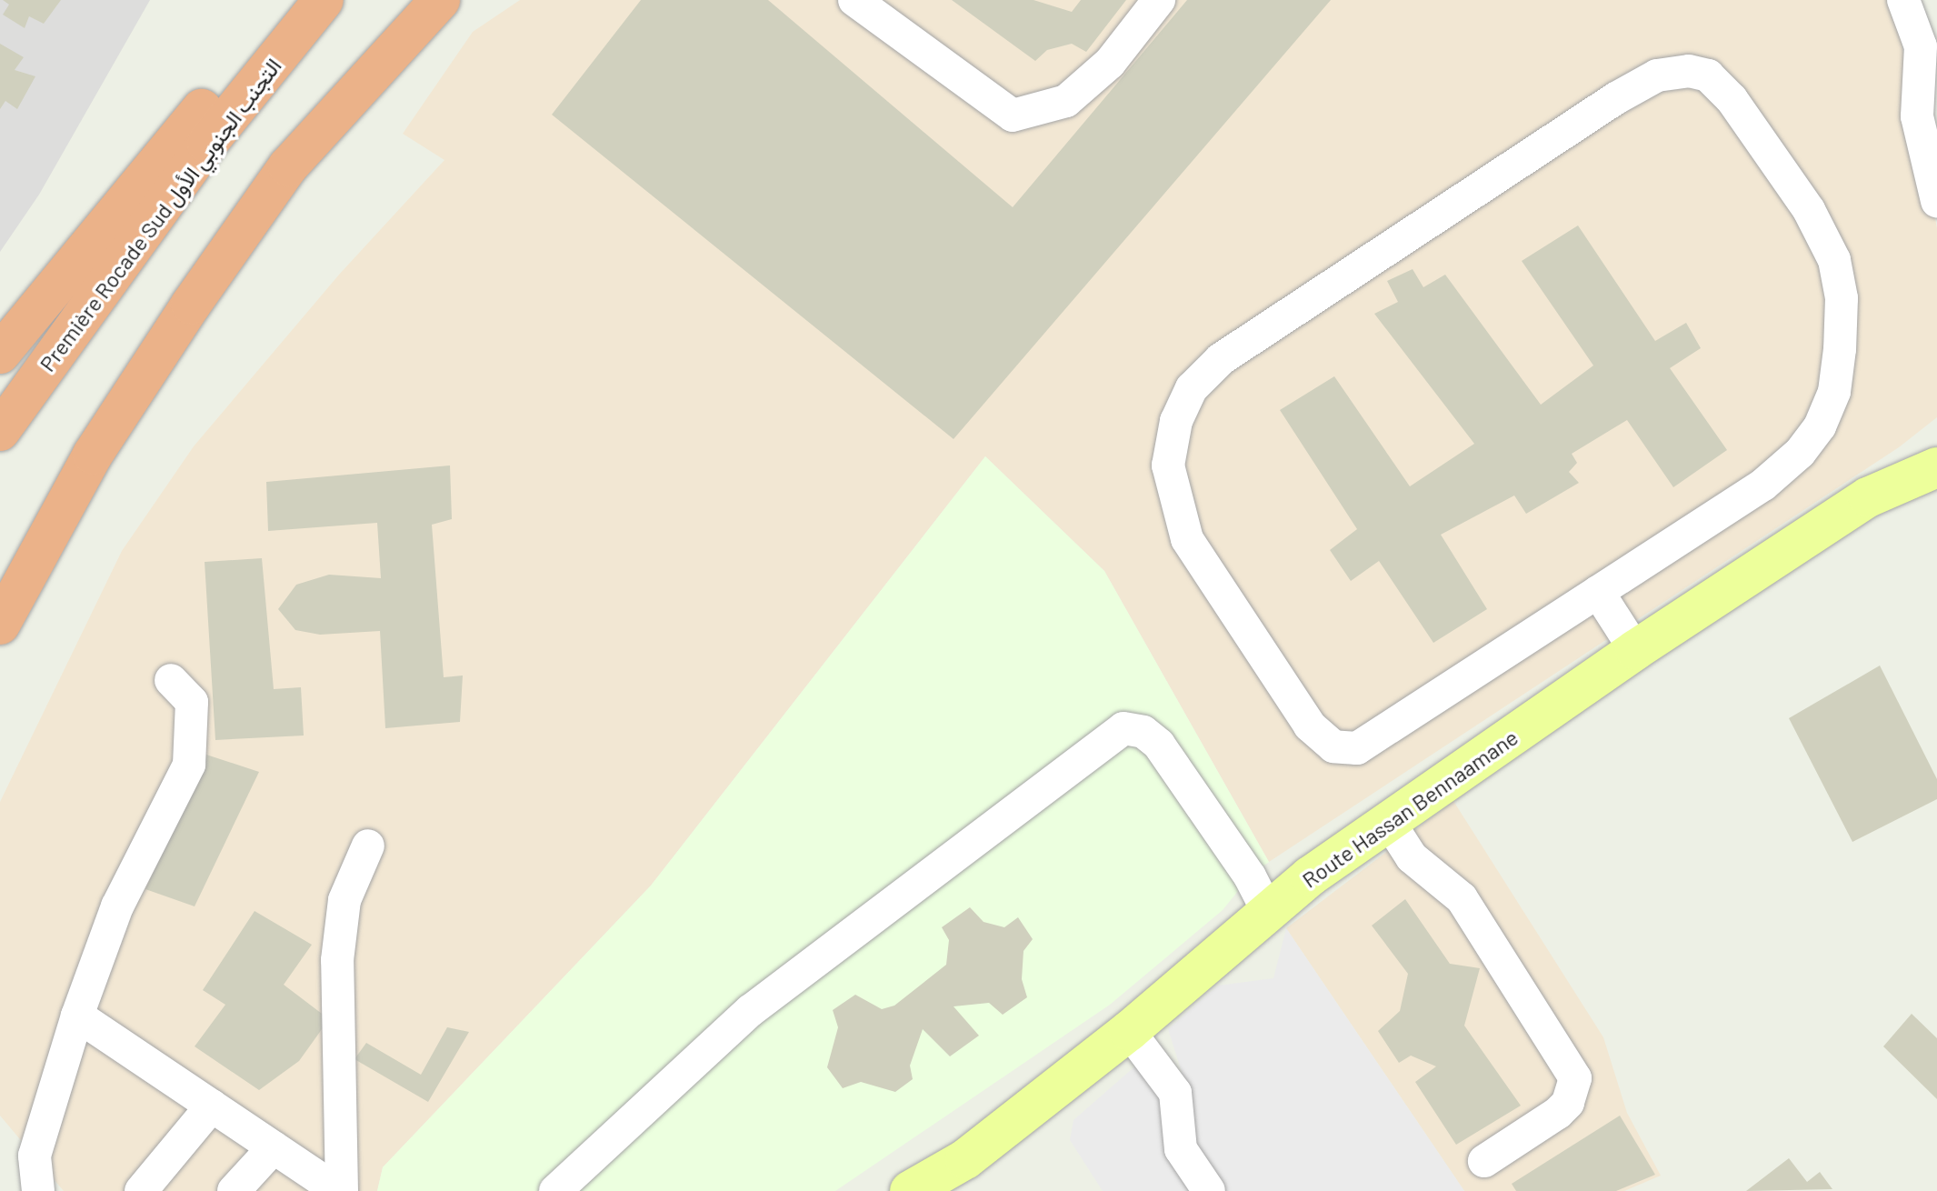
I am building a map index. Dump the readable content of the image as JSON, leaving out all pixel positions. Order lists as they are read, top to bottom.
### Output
{
  "streets": {
    "highway": ["Première Rocade Sud التجنب الجنوبي الأول"],
    "main road": ["Route Hassan Bennaamane"]
  }
}
